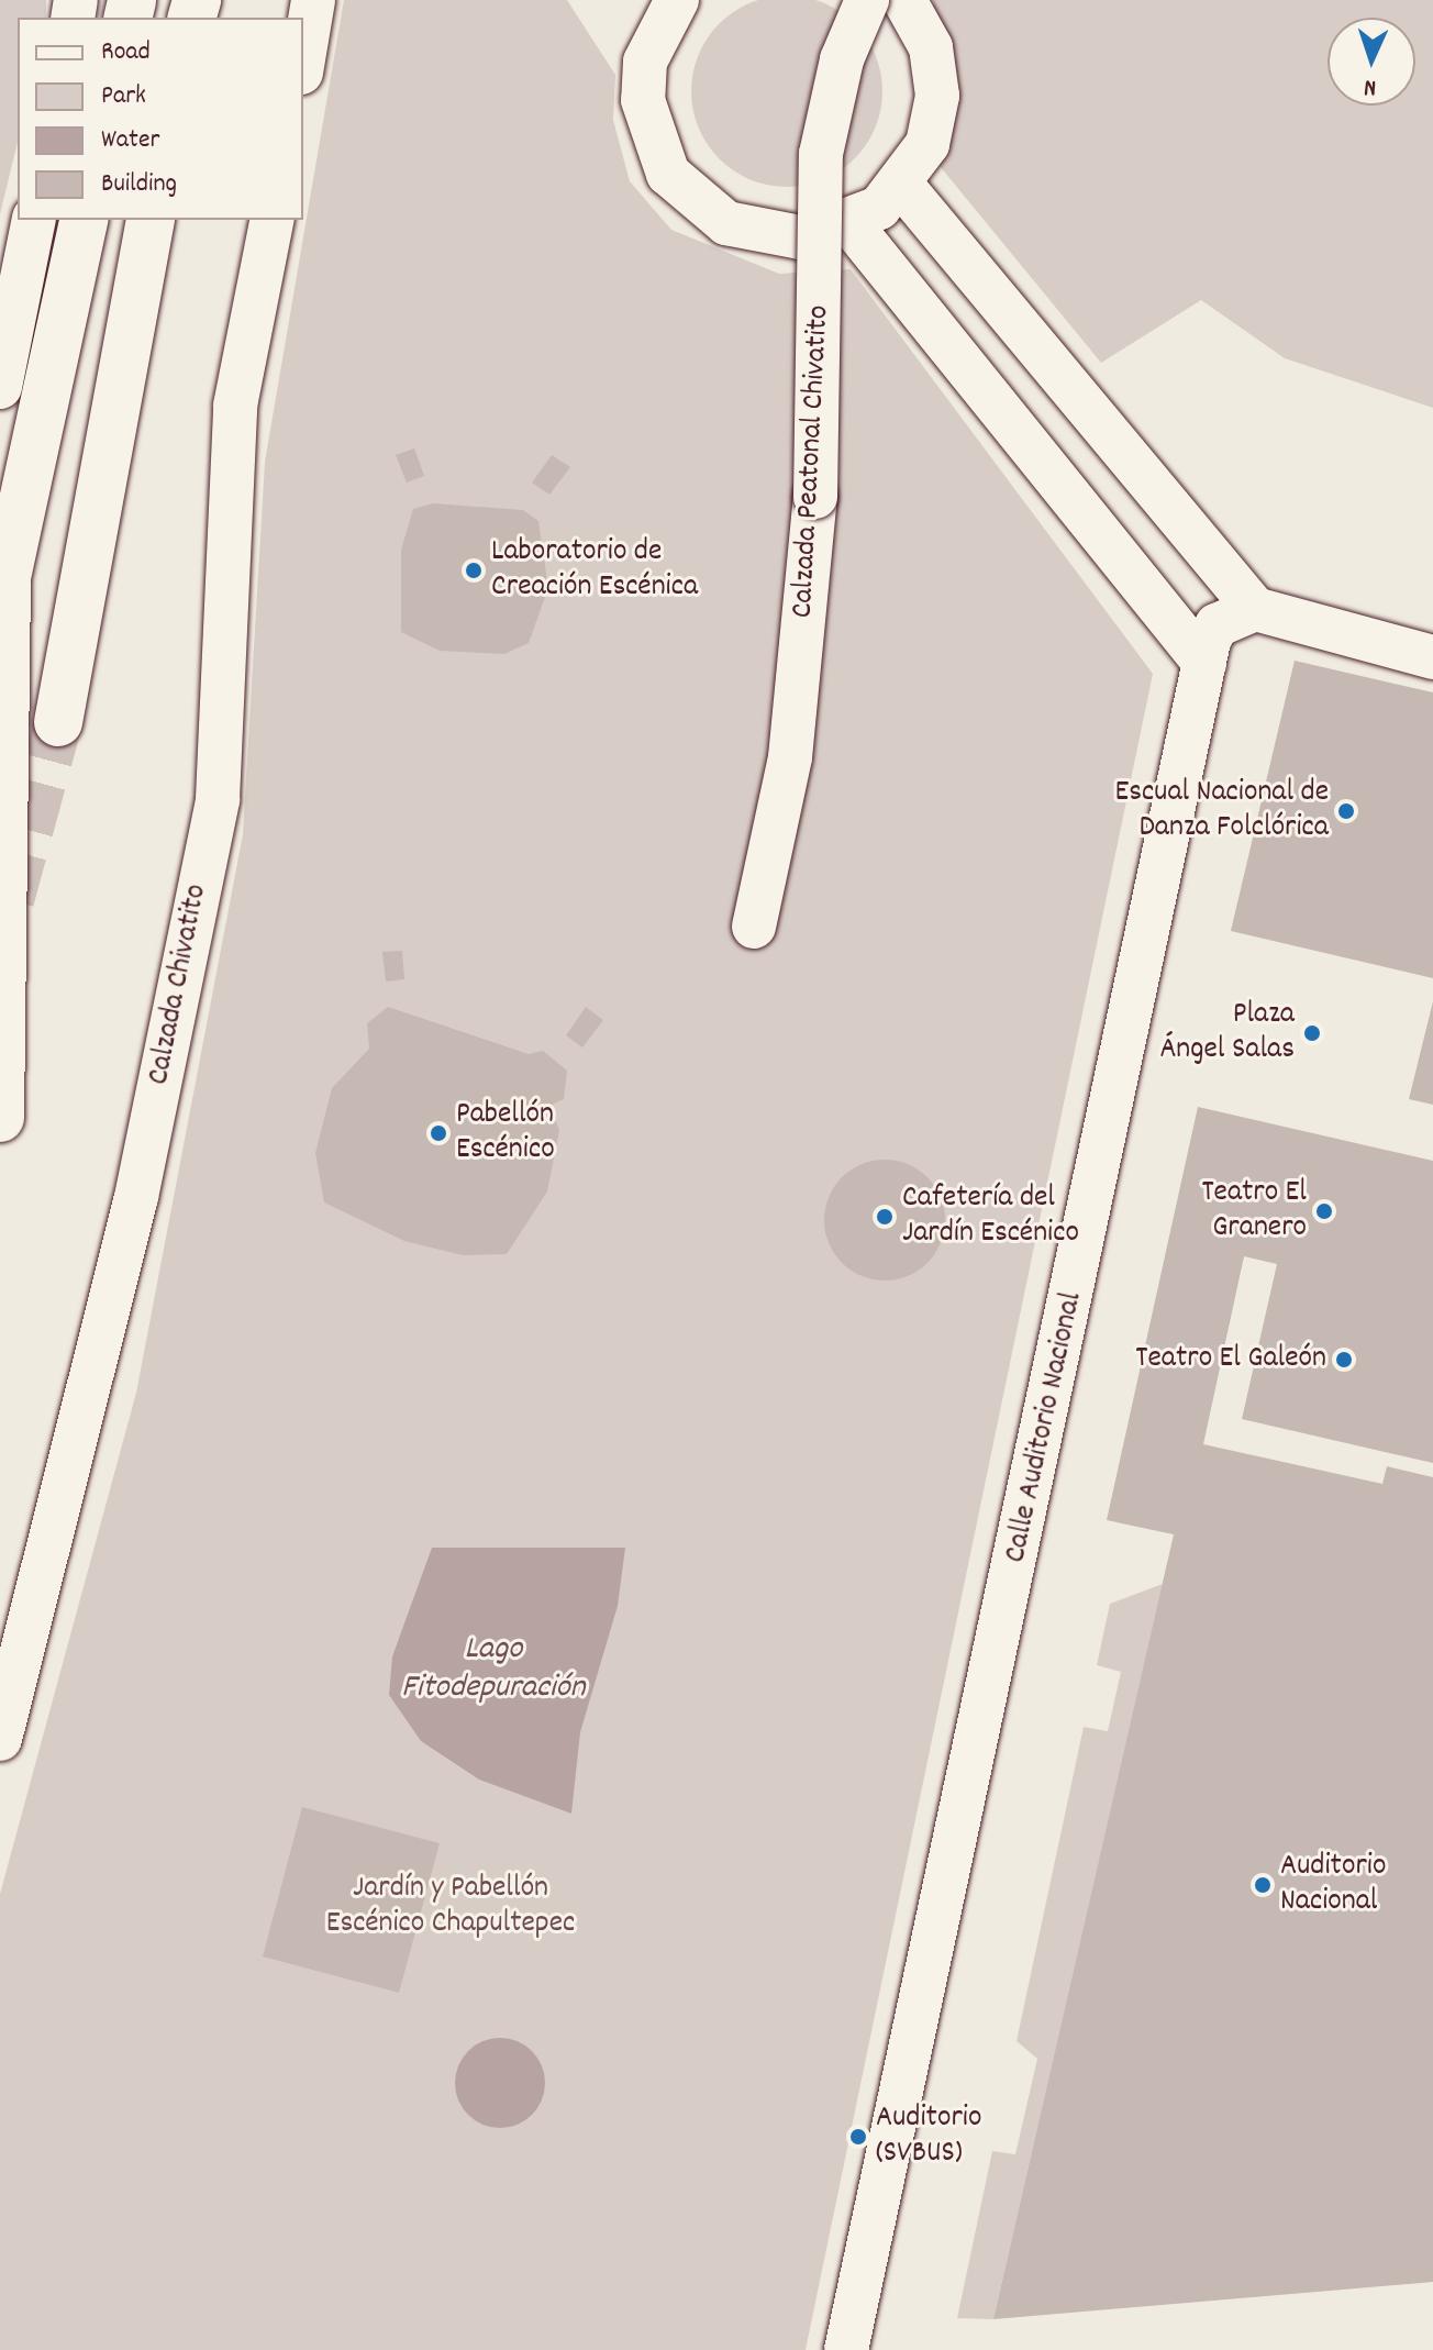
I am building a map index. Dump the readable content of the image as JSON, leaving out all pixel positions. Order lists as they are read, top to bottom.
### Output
{
  "streets": {
    "street": ["Calzada Peatonal Chivatito", "Calzada Chivatito", "Calle Auditorio Nacional"]
  },
  "water": ["Lago Fitodepuración"],
  "parks": ["Jardín y Pabellón Escénico Chapultepec"],
  "places": [
    "Laboratorio de Creación Escénica",
    "Escual Nacional de Danza Folclórica",
    "Plaza Ángel Salas",
    "Pabellón Escénico",
    "Teatro El Granero",
    "Cafetería del Jardín Escénico",
    "Teatro El Galeón",
    "Auditorio Nacional",
    "Auditorio (SVBUS)"
  ],
  "legend": [
    "Road",
    "Park",
    "Water",
    "Building"
  ],
  "north": "bottom"
}
